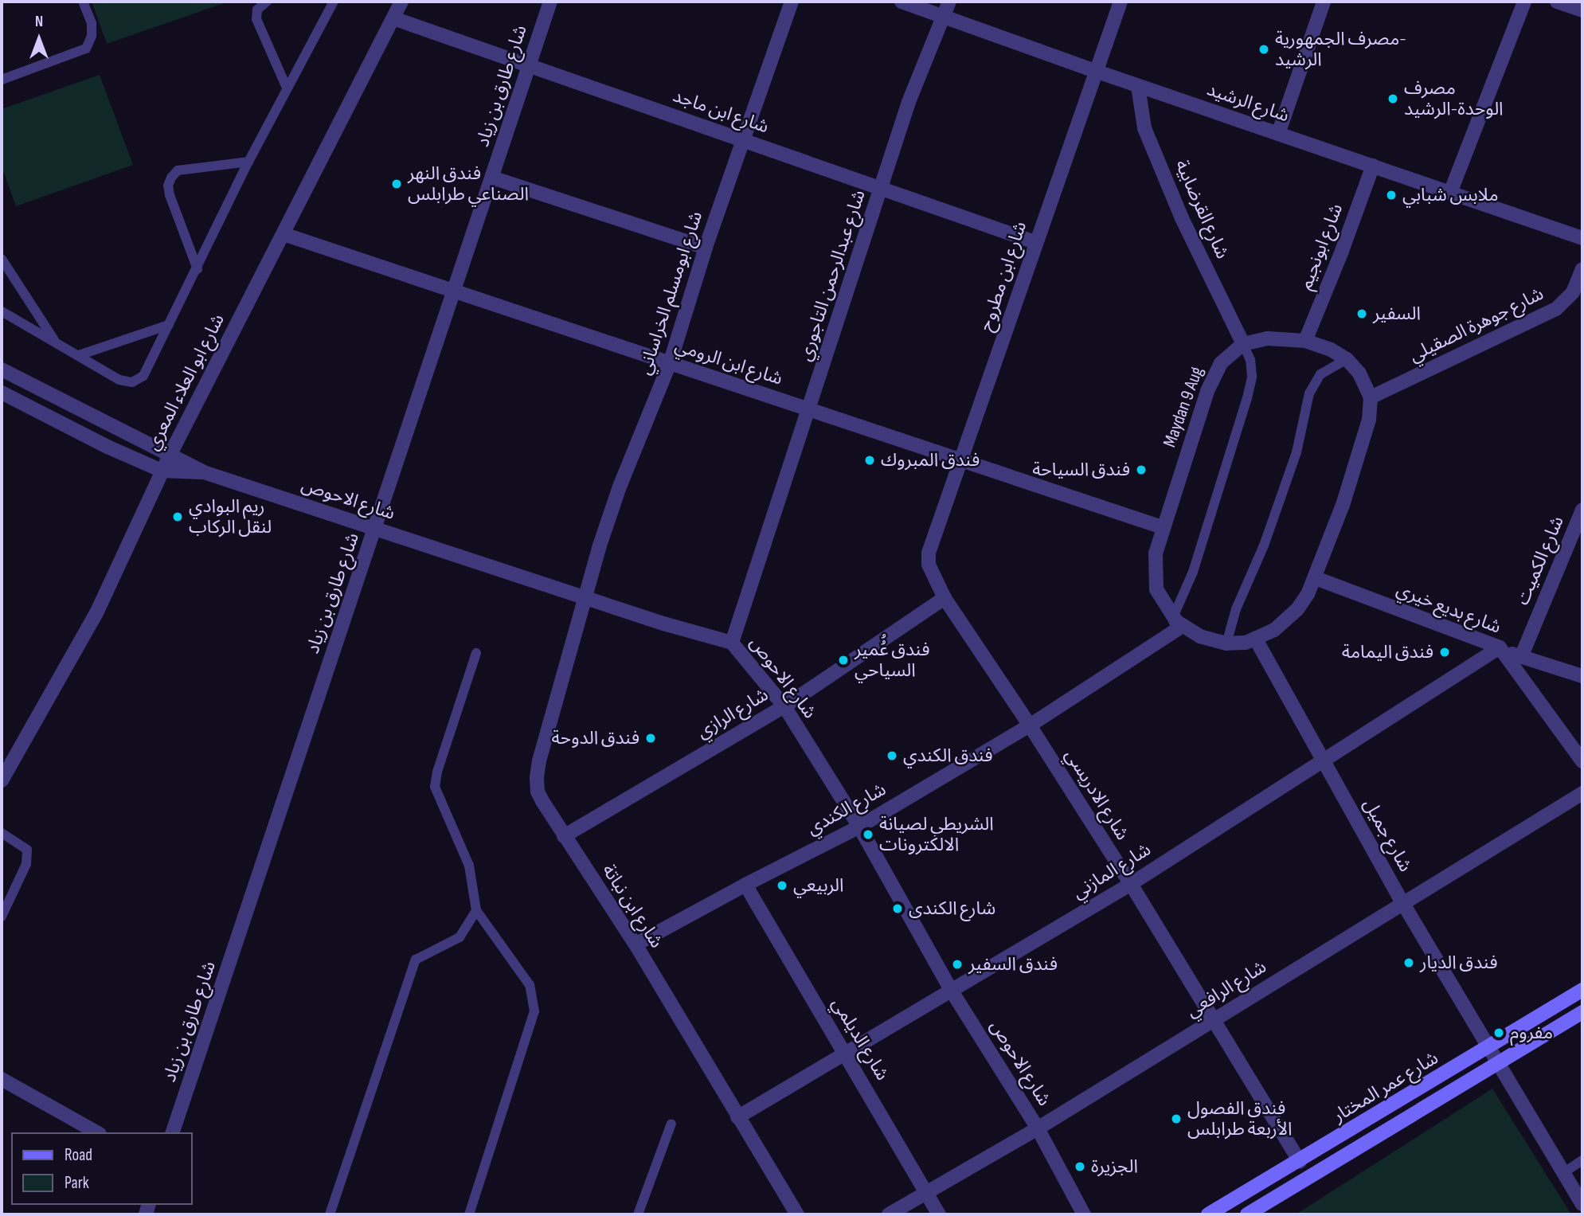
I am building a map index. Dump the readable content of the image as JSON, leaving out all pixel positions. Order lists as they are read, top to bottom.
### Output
{
  "streets": {
    "main road": ["شارع عمر المختار"],
    "street": [
      "شارع طارق بن زياد",
      "شارع الرشيد",
      "شارع ابن ماجد",
      "شارع القرضابية",
      "شارع ابونجيم",
      "شارع عبدالرحمن التاجوري",
      "شارع ابن مطروح",
      "شارع ابومسلم الخراساني",
      "شارع جوهرة الصقيلي",
      "شارع ابن الرومي",
      "شارع ابو العلاء المعري",
      "Maydan 9 Aug",
      "شارع الاحوص",
      "شارع الكميت",
      "شارع بديع خيري",
      "شارع الرازي",
      "شارع الادريسي",
      "شارع الكندي",
      "شارع جميل",
      "شارع المازني",
      "شارع ابن نباتة",
      "شارع الرافعي",
      "شارع الديلمي"
    ]
  },
  "crossings": [
    ["شارع طارق بن زياد", "شارع ابن ماجد"],
    ["شارع طارق بن زياد", "شارع ابن الرومي"],
    ["شارع طارق بن زياد", "شارع الاحوص"],
    ["شارع الرشيد", "شارع القرضابية"],
    ["شارع الرشيد", "شارع ابونجيم"],
    ["شارع الرشيد", "شارع عبدالرحمن التاجوري"],
    ["شارع الرشيد", "شارع ابن مطروح"],
    ["شارع ابن ماجد", "شارع عبدالرحمن التاجوري"],
    ["شارع ابن ماجد", "شارع ابن مطروح"],
    ["شارع ابن ماجد", "شارع ابومسلم الخراساني"],
    ["شارع ابن ماجد", "شارع ابو العلاء المعري"],
    ["شارع القرضابية", "Maydan 9 Aug"],
    ["شارع ابونجيم", "Maydan 9 Aug"],
    ["شارع عبدالرحمن التاجوري", "شارع ابن الرومي"],
    ["شارع عبدالرحمن التاجوري", "شارع الاحوص"],
    ["شارع ابن مطروح", "شارع ابن الرومي"],
    ["شارع ابن مطروح", "شارع الادريسي"],
    ["شارع ابومسلم الخراساني", "شارع ابن الرومي"],
    ["شارع ابومسلم الخراساني", "شارع الاحوص"],
    ["شارع ابومسلم الخراساني", "شارع ابن نباتة"],
    ["شارع جوهرة الصقيلي", "Maydan 9 Aug"],
    ["شارع ابن الرومي", "شارع ابو العلاء المعري"],
    ["شارع ابن الرومي", "Maydan 9 Aug"],
    ["Maydan 9 Aug", "شارع الكندي"],
    ["شارع الاحوص", "شارع الرازي"],
    ["شارع الاحوص", "شارع الكندي"],
    ["شارع الاحوص", "شارع المازني"],
    ["شارع الاحوص", "شارع ابن نباتة"],
    ["شارع الاحوص", "شارع الرافعي"],
    ["شارع بديع خيري", "شارع المازني"],
    ["شارع الرازي", "شارع الادريسي"],
    ["شارع الرازي", "شارع ابن نباتة"],
    ["شارع الادريسي", "شارع الكندي"],
    ["شارع الادريسي", "شارع المازني"],
    ["شارع الادريسي", "شارع الرافعي"],
    ["شارع الادريسي", "شارع عمر المختار"],
    ["شارع الكندي", "شارع ابن نباتة"],
    ["شارع الكندي", "شارع الديلمي"],
    ["شارع جميل", "شارع المازني"],
    ["شارع جميل", "شارع الرافعي"],
    ["شارع جميل", "شارع عمر المختار"],
    ["شارع المازني", "شارع ابن نباتة"],
    ["شارع المازني", "شارع الديلمي"],
    ["شارع الرافعي", "شارع الديلمي"]
  ],
  "places": [
    "مصرف الجمهورية- الرشيد",
    "مصرف الوحدة-الرشيد",
    "فندق النهر الصناعي طرابلس",
    "ملابس شبابي",
    "السفير",
    "فندق المبروك",
    "فندق السياحة",
    "ريم البوادي لنقل الركاب",
    "فندق اليمامة",
    "فندق عُُمير السياحي",
    "فندق الدوحة",
    "فندق الكندي",
    "الشريطي لصيانة الالكترونات",
    "الربيعي",
    "شارع الكندى",
    "فندق الديار",
    "فندق السفير",
    "مفروم",
    "فندق الفصول الأربعة طرابلس",
    "الجزيرة"
  ],
  "legend": ["Road", "Park"],
  "north": "top"
}
